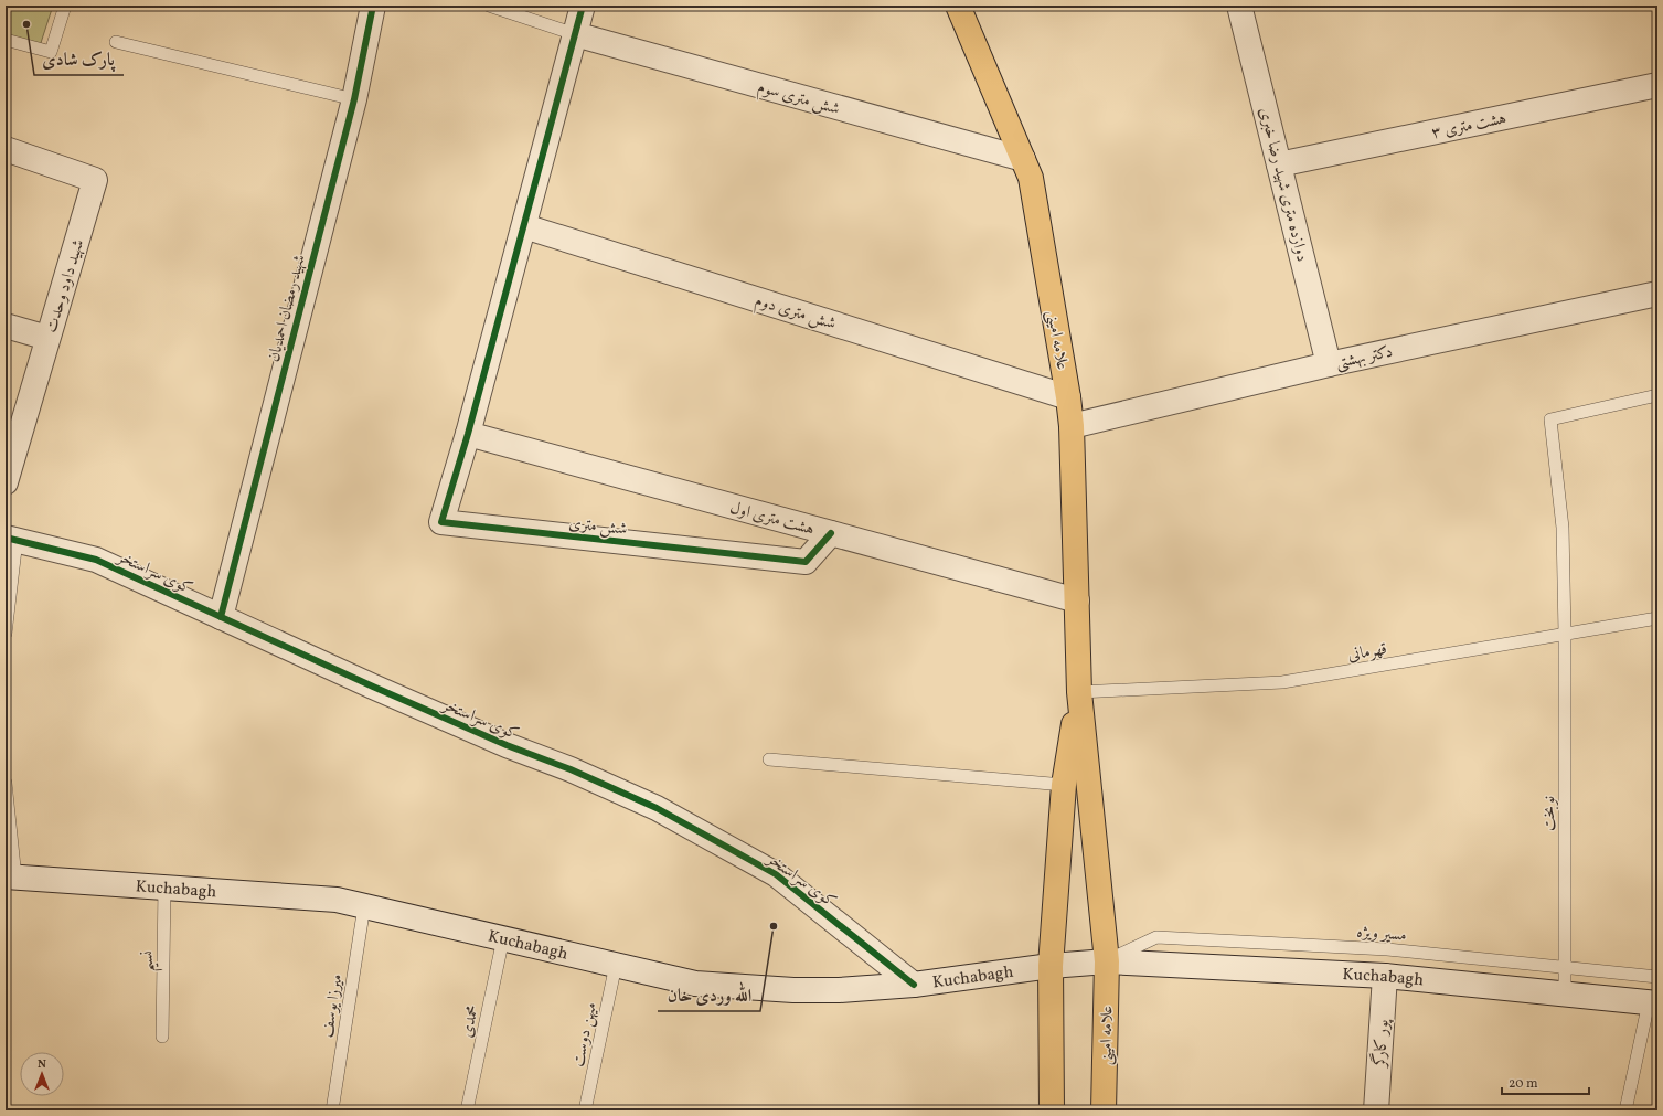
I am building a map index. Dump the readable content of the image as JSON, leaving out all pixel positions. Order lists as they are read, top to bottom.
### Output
{
  "streets": {
    "main road": ["علامه امینی"],
    "street": [
      "شش متری سوم",
      "هشت متری ۳",
      "دوازده متری شهید رضا خبری",
      "شهید داود وحدت",
      "شهید رمضان احمدیان",
      "شش متری دوم",
      "دکتر بهشتی",
      "هشت متری اول",
      "شش متری",
      "کوی سراستخر",
      "Kuchabagh",
      "پور کارگر"
    ],
    "lane": [
      "قهرمانی",
      "نوبخت",
      "مسیر ویژه",
      "نسیم",
      "میرزا یوسف",
      "محمدی",
      "میهن دوست"
    ]
  },
  "crossings": [
    ["شش متری سوم", "علامه امینی"],
    ["هشت متری ۳", "دوازده متری شهید رضا خبری"],
    ["دوازده متری شهید رضا خبری", "دکتر بهشتی"],
    ["شهید رمضان احمدیان", "کوی سراستخر"],
    ["شش متری دوم", "علامه امینی"],
    ["علامه امینی", "دکتر بهشتی"],
    ["علامه امینی", "هشت متری اول"],
    ["علامه امینی", "قهرمانی"],
    ["علامه امینی", "Kuchabagh"],
    ["علامه امینی", "مسیر ویژه"],
    ["هشت متری اول", "شش متری"],
    ["کوی سراستخر", "Kuchabagh"],
    ["قهرمانی", "نوبخت"],
    ["نوبخت", "Kuchabagh"],
    ["نوبخت", "مسیر ویژه"],
    ["Kuchabagh", "مسیر ویژه"],
    ["Kuchabagh", "نسیم"],
    ["Kuchabagh", "میرزا یوسف"],
    ["Kuchabagh", "محمدی"],
    ["Kuchabagh", "میهن دوست"],
    ["Kuchabagh", "پور کارگر"]
  ],
  "places": ["پارک شادی", "الله وردی خان"],
  "scale_bar": "20 m",
  "north": "top"
}
